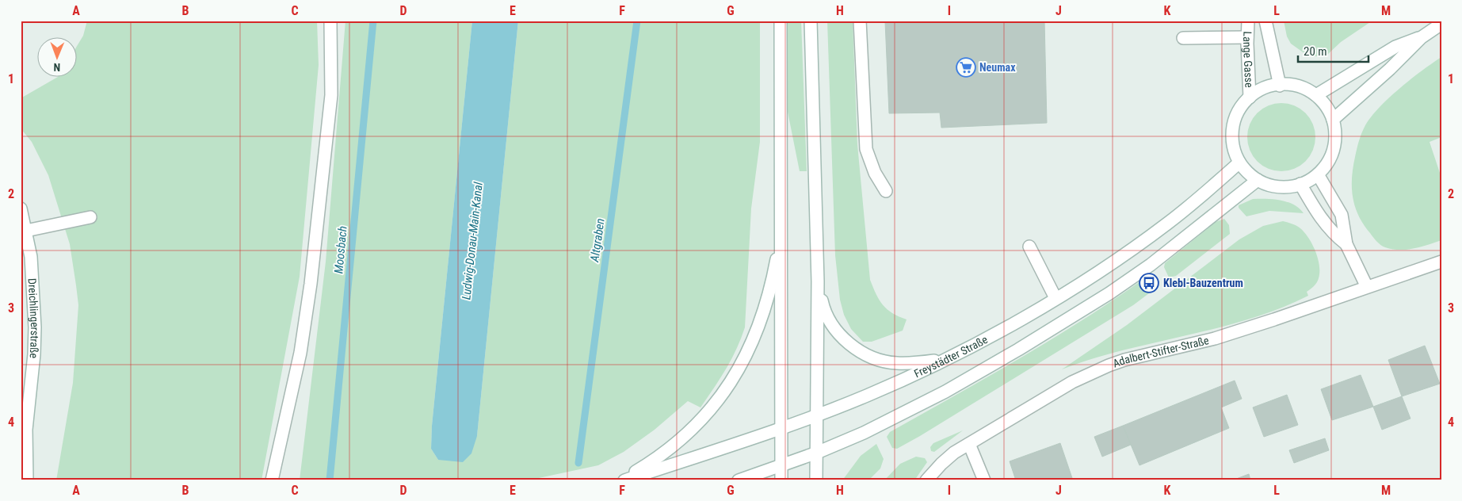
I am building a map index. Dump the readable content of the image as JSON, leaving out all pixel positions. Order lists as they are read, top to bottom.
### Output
{
  "streets": {
    "street": [
      "Lange Gasse",
      "Dreichlingerstraße",
      "Adalbert-Stifter-Straße",
      "Freystädter Straße"
    ]
  },
  "crossings": [
    ["Lange Gasse", "Freystädter Straße"]
  ],
  "water": ["Altgraben", "Ludwig-Donau-Main-Kanal", "Moosbach"],
  "places": {
    "supermarket": ["Neumax"],
    "bus stop": ["Klebl-Bauzentrum"]
  },
  "scale_bar": "20 m",
  "north": "bottom",
  "grid": {
    "columns": [
      "A",
      "B",
      "C",
      "D",
      "E",
      "F",
      "G",
      "H",
      "I",
      "J",
      "K",
      "L",
      "M"
    ],
    "rows": [
      "1",
      "2",
      "3",
      "4"
    ]
  }
}
